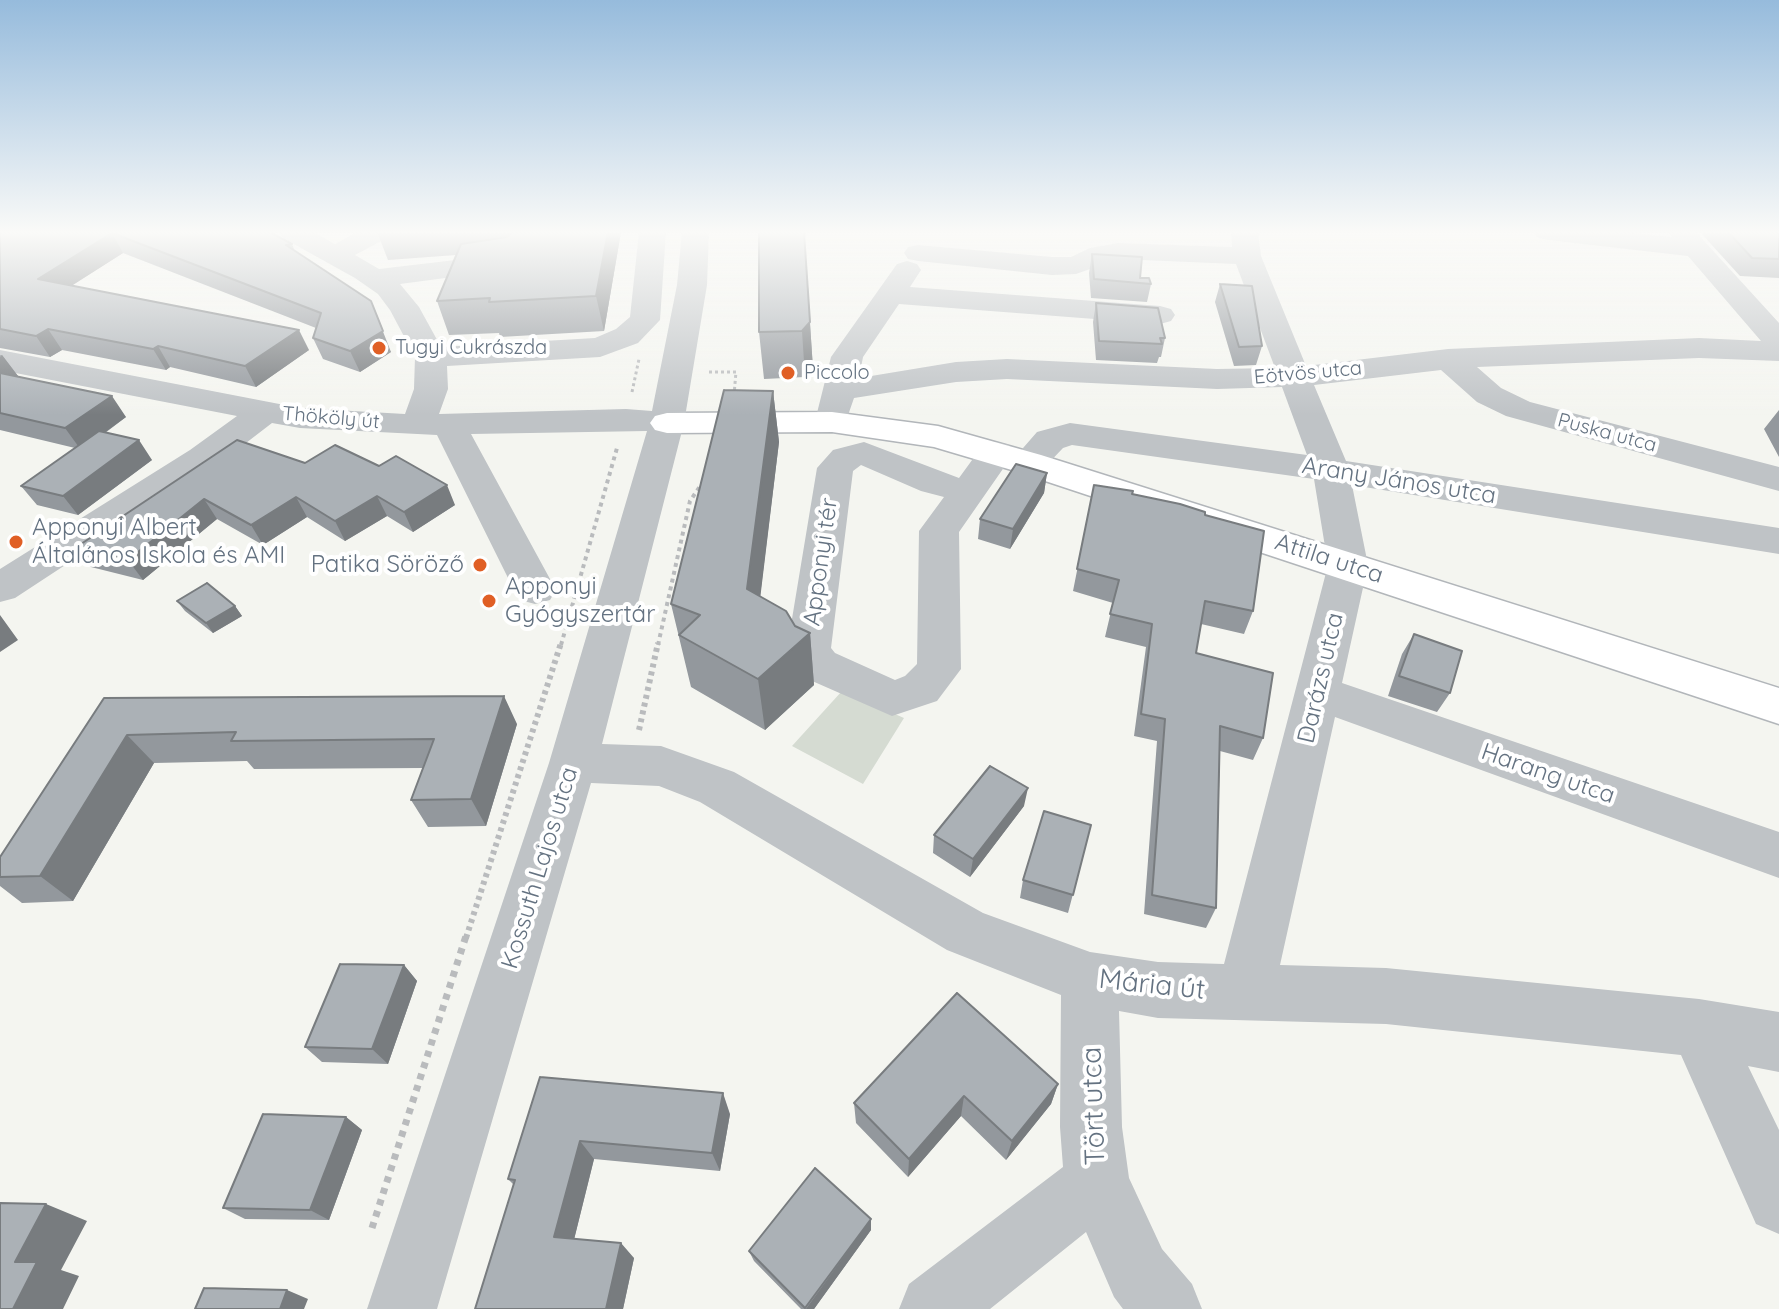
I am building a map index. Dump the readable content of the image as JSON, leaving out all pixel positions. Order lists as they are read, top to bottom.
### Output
{
  "streets": {
    "main road": ["Attila utca"],
    "street": [
      "Eötvös utca",
      "Thököly út",
      "Puska utca",
      "Arany János utca",
      "Apponyi tér",
      "Darázs utca",
      "Harang utca",
      "Kossuth Lajos utca",
      "Mária út",
      "Tört utca"
    ]
  },
  "crossings": [
    ["Eötvös utca", "Puska utca"],
    ["Eötvös utca", "Attila utca"],
    ["Eötvös utca", "Darázs utca"],
    ["Thököly út", "Attila utca"],
    ["Thököly út", "Kossuth Lajos utca"],
    ["Arany János utca", "Attila utca"],
    ["Arany János utca", "Apponyi tér"],
    ["Arany János utca", "Darázs utca"],
    ["Attila utca", "Apponyi tér"],
    ["Attila utca", "Darázs utca"],
    ["Attila utca", "Kossuth Lajos utca"],
    ["Darázs utca", "Harang utca"],
    ["Darázs utca", "Mária út"],
    ["Kossuth Lajos utca", "Mária út"],
    ["Mária út", "Tört utca"]
  ],
  "places": [
    "Tugyi Cukrászda",
    "Piccolo",
    "Apponyi Albert Általános Iskola és AMI",
    "Patika Söröző",
    "Apponyi Gyógyszertár"
  ]
}
